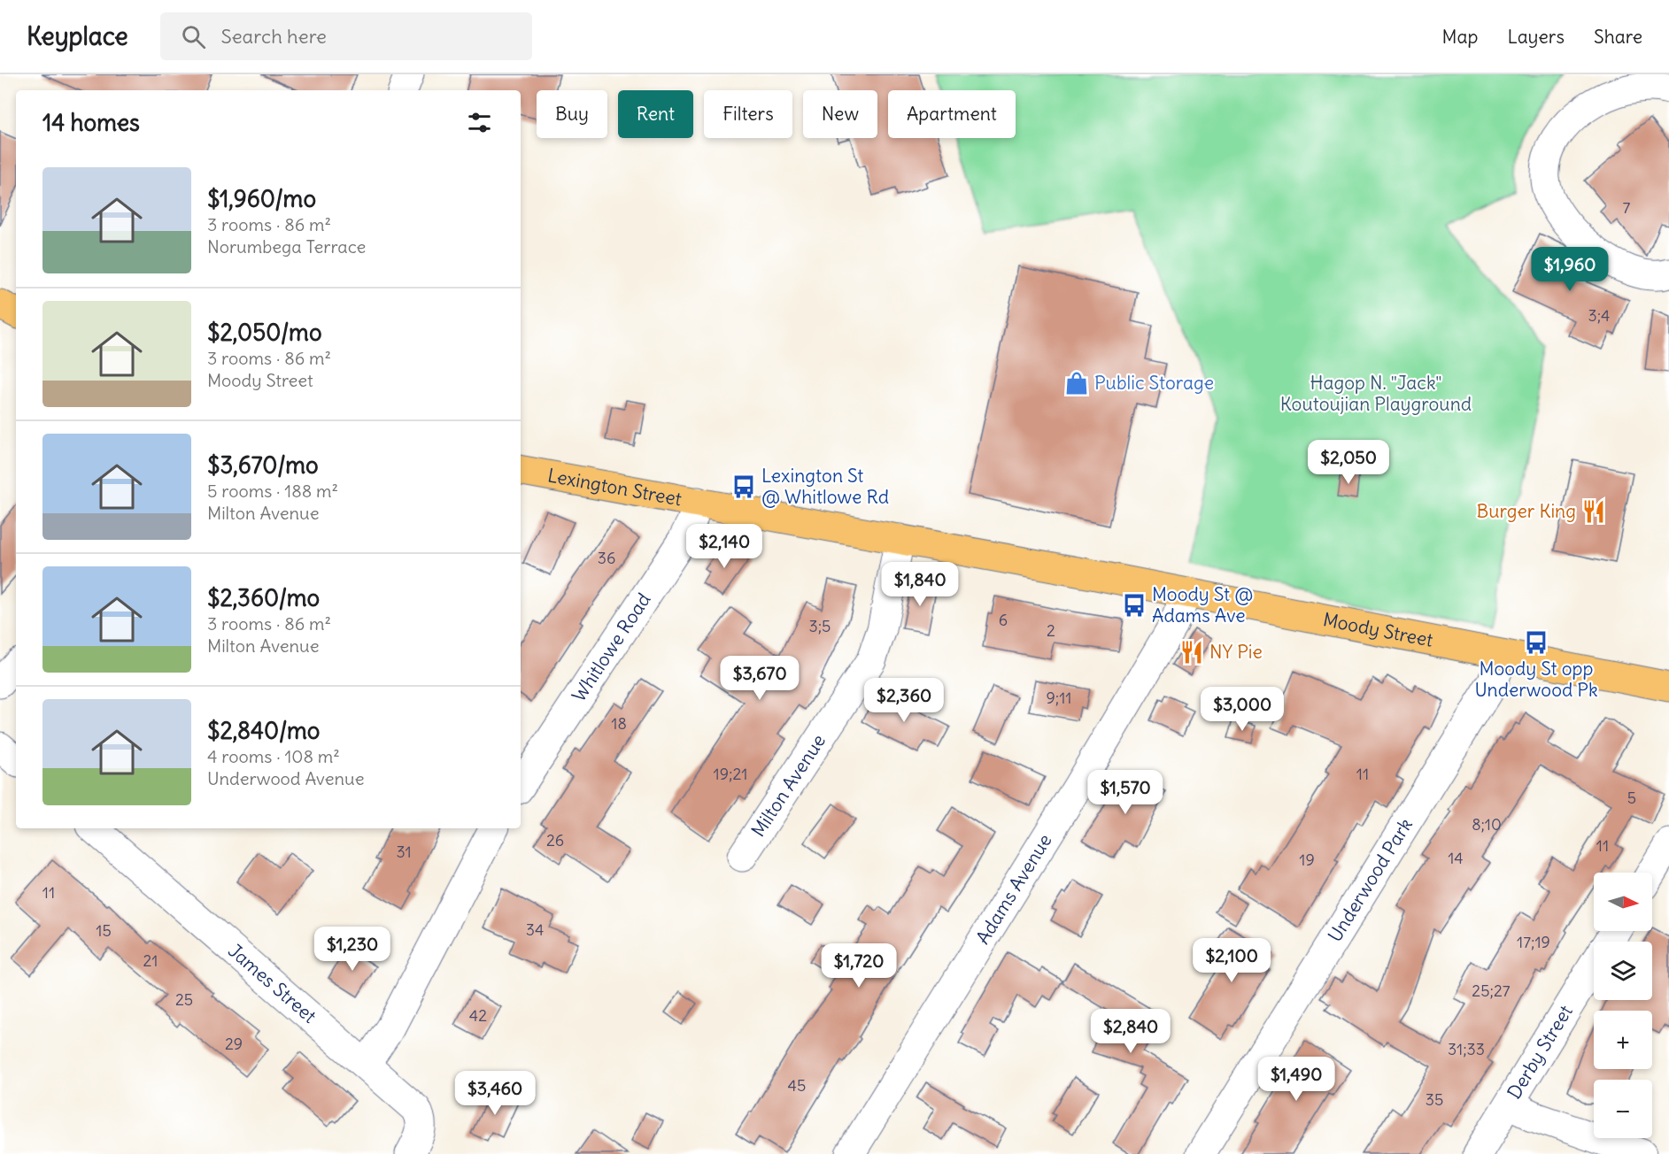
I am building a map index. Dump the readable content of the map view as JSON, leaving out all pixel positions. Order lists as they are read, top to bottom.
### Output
{
  "streets": {
    "main road": ["Lexington Street", "Moody Street"],
    "street": [
      "Whitlowe Road",
      "Milton Avenue",
      "Underwood Park",
      "Adams Avenue",
      "James Street",
      "Derby Street"
    ]
  },
  "crossings": [
    ["Lexington Street", "Moody Street"],
    ["Lexington Street", "Whitlowe Road"],
    ["Lexington Street", "Milton Avenue"],
    ["Moody Street", "Underwood Park"],
    ["Moody Street", "Adams Avenue"]
  ],
  "parks": ["Hagop N. \"Jack\" Koutoujian Playground"],
  "places": {
    "shop": ["Public Storage"],
    "bus stop": ["Lexington St @ Whitlowe Rd", "Moody St @ Adams Ave", "Moody St opp Underwood Pk"],
    "restaurant": ["Burger King", "NY Pie"]
  },
  "house_numbers": [
    "7",
    "3;4",
    "36",
    "6",
    "3;5",
    "2",
    "9;11",
    "18",
    "19;21",
    "11",
    "5",
    "8;10",
    "26",
    "11",
    "31",
    "14",
    "19",
    "11",
    "34",
    "15",
    "17;19",
    "21",
    "25;27",
    "25",
    "42",
    "29",
    "31;33",
    "45",
    "35"
  ],
  "north": "right",
  "page": {
    "header": "Keyplace",
    "search": "Search here",
    "nav": ["Map", "Layers", "Share"],
    "chip": [
      "Buy",
      "Rent",
      "Filters",
      "New",
      "Apartment"
    ],
    "heading": "14 homes",
    "list": [
      {
        "name": "$1,960/mo",
        "note": "3 rooms · 86 m² · Norumbega Terrace"
      },
      {
        "name": "$2,050/mo",
        "note": "3 rooms · 86 m² · Moody Street"
      },
      {
        "name": "$3,670/mo",
        "note": "5 rooms · 188 m² · Milton Avenue"
      },
      {
        "name": "$2,360/mo",
        "note": "3 rooms · 86 m² · Milton Avenue"
      },
      {
        "name": "$2,840/mo",
        "note": "4 rooms · 108 m² · Underwood Avenue"
      }
    ],
    "price": [
      "$1,960",
      "$2,050",
      "$2,140",
      "$1,840",
      "$3,670",
      "$2,360",
      "$3,000",
      "$1,570",
      "$1,230",
      "$2,100",
      "$1,720",
      "$2,840",
      "$1,490",
      "$3,460"
    ],
    "map_buttons": ["+", "−"]
  }
}
